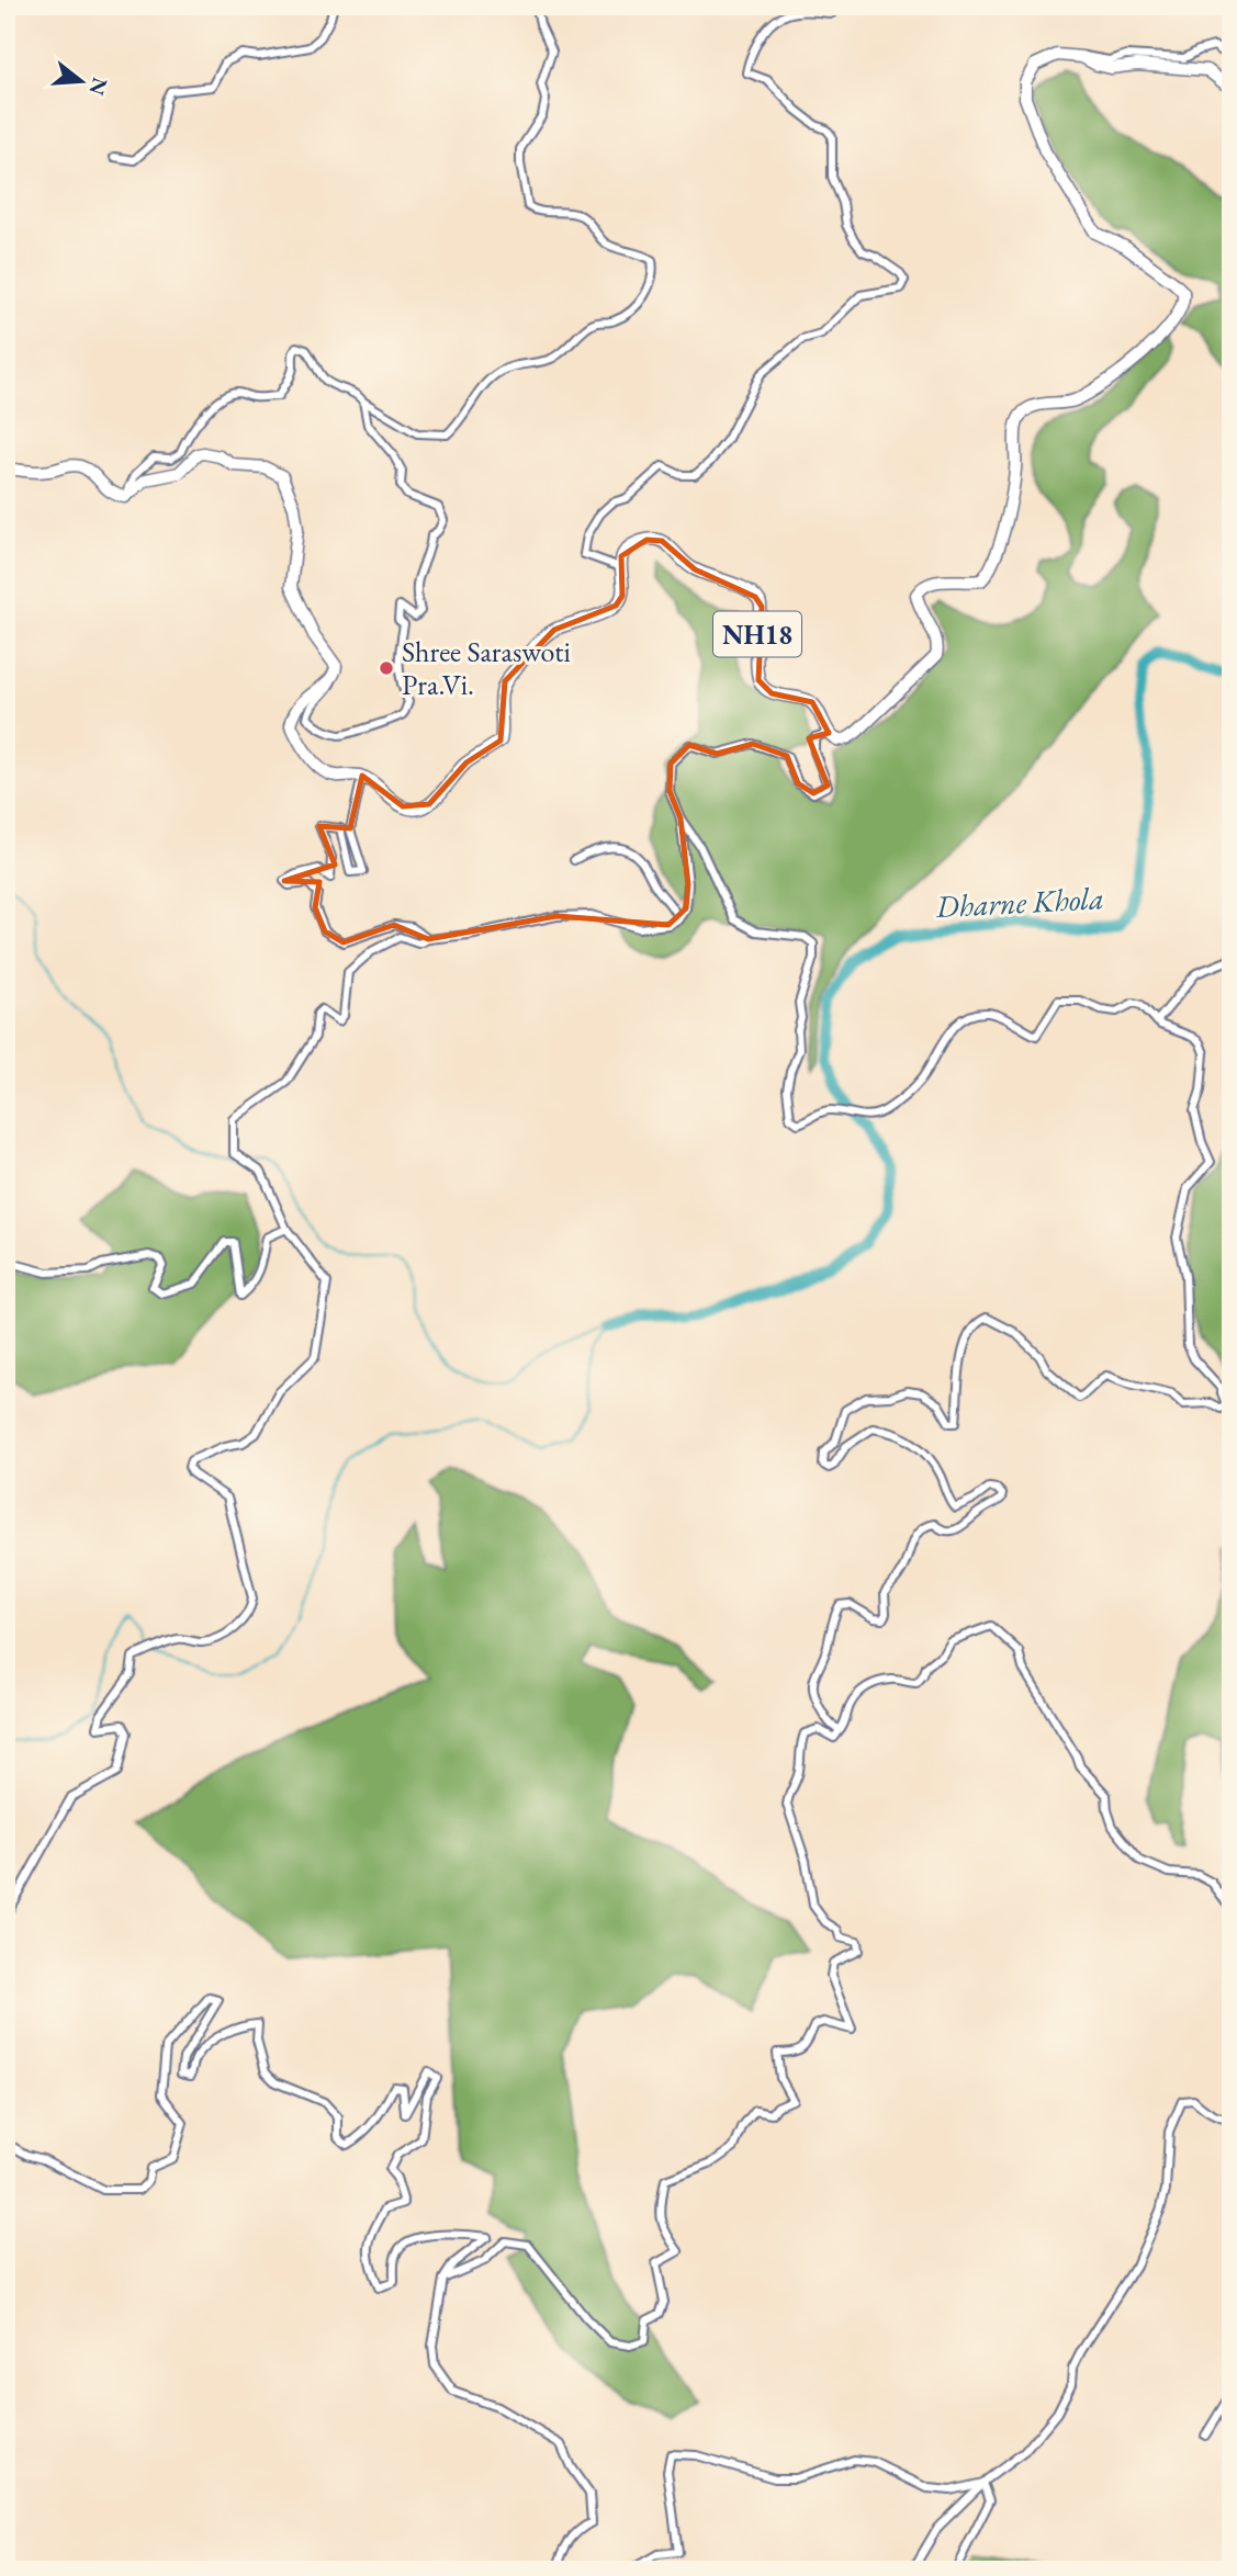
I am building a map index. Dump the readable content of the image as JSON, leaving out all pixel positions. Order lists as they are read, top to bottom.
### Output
{
  "streets": {
    "main road": ["NH18"]
  },
  "water": ["Dharne Khola"],
  "places": ["Shree Saraswoti Pra.Vi."],
  "north": "right"
}
